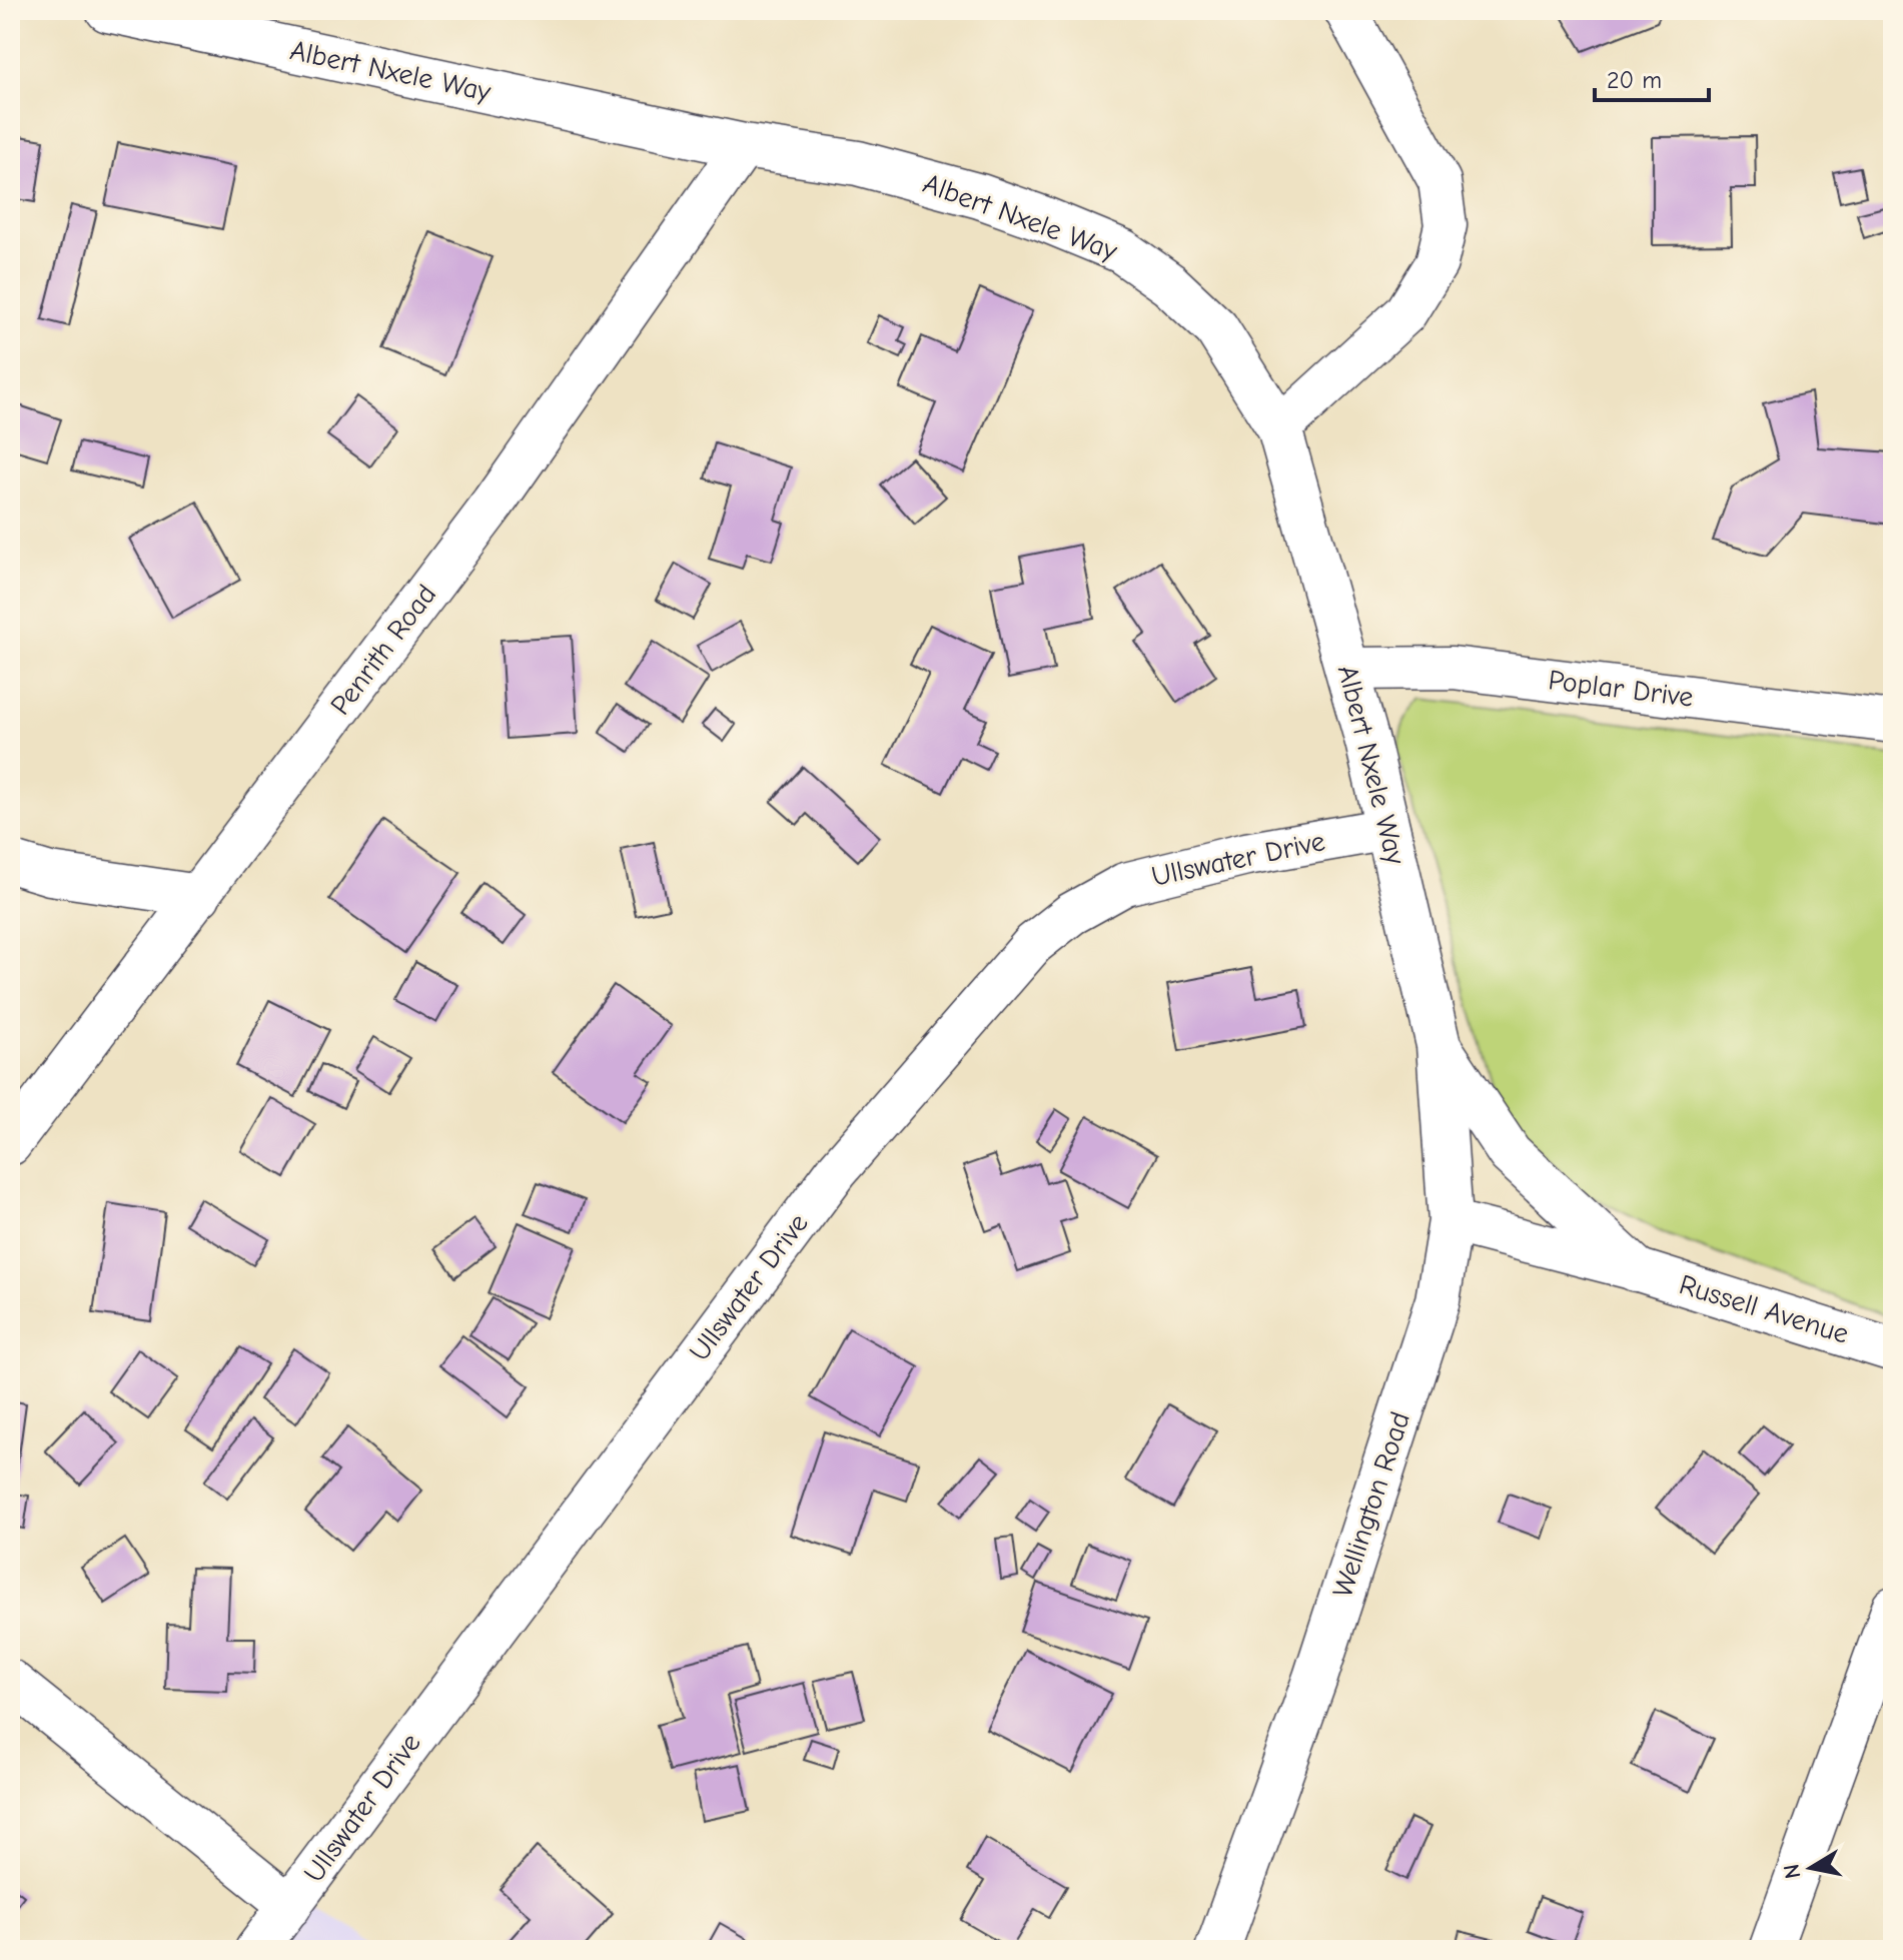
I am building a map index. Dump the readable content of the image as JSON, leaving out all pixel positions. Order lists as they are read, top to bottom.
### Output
{
  "streets": {
    "main road": ["Albert Nxele Way", "Wellington Road"],
    "street": [
      "Penrith Road",
      "Poplar Drive",
      "Ullswater Drive",
      "Russell Avenue"
    ]
  },
  "crossings": [
    ["Albert Nxele Way", "Penrith Road"],
    ["Albert Nxele Way", "Poplar Drive"],
    ["Albert Nxele Way", "Ullswater Drive"],
    ["Albert Nxele Way", "Wellington Road"],
    ["Russell Avenue", "Wellington Road"]
  ],
  "scale_bar": "20 m",
  "north": "left"
}
